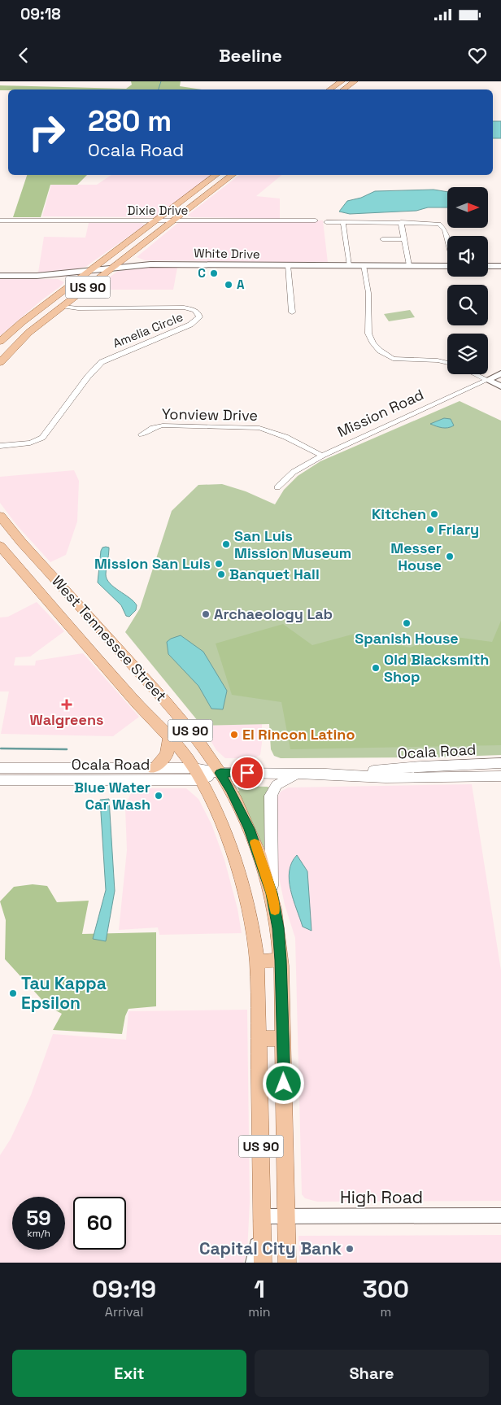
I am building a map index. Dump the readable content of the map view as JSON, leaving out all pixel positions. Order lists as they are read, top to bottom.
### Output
{
  "streets": {
    "main road": ["US 90", "West Tennessee Street", "Ocala Road"],
    "street": [
      "Dixie Drive",
      "White Drive",
      "Amelia Circle",
      "Mission Road",
      "Yonview Drive",
      "High Road"
    ]
  },
  "crossings": [
    ["Dixie Drive", "US 90"],
    ["White Drive", "US 90"],
    ["US 90", "Amelia Circle"],
    ["Mission Road", "Yonview Drive"],
    ["West Tennessee Street", "Ocala Road"],
    ["West Tennessee Street", "High Road"]
  ],
  "places": {
    "other": [
      "C",
      "A",
      "Kitchen",
      "Friary",
      "San Luis Mission Museum",
      "Messer House",
      "Mission San Luis",
      "Banquet Hall",
      "Archaeology Lab",
      "Spanish House",
      "Old Blacksmith Shop",
      "El Rincon Latino",
      "Blue Water Car Wash",
      "Tau Kappa Epsilon",
      "Capital City Bank"
    ],
    "health": ["Walgreens"]
  },
  "north": "right",
  "page": {
    "status": "09:18",
    "header": "Beeline",
    "turn": ["280 m", "Ocala Road"],
    "speed": "59 km/h",
    "limit": "60",
    "eta": [
      "09:19",
      "Arrival",
      "1",
      "min",
      "300",
      "m"
    ],
    "buttons": ["Exit", "Share"]
  }
}
